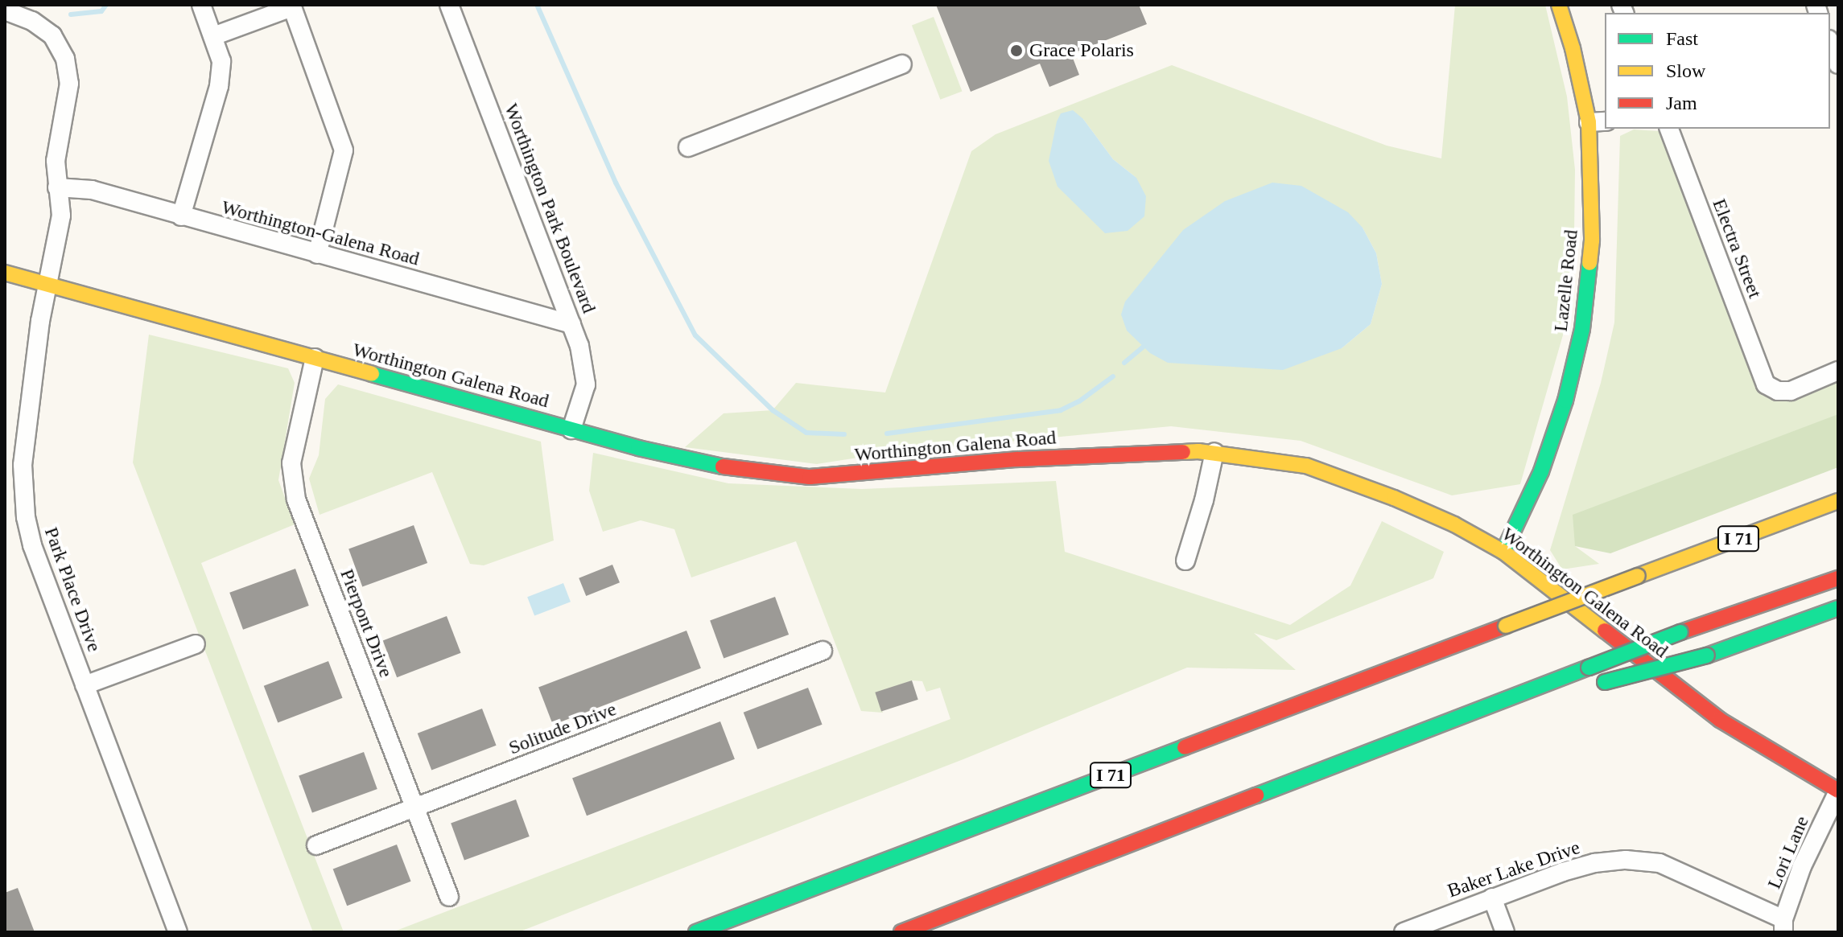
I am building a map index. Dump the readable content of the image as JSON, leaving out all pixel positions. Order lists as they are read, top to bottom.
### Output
{
  "streets": {
    "main road": ["Lazelle Road", "Worthington Galena Road", "I 71"],
    "street": [
      "Worthington Park Boulevard",
      "Worthington-Galena Road",
      "Electra Street",
      "Park Place Drive",
      "Pierpont Drive",
      "Solitude Drive",
      "Lori Lane",
      "Baker Lake Drive"
    ]
  },
  "crossings": [
    ["Worthington Park Boulevard", "Worthington-Galena Road"],
    ["Worthington Park Boulevard", "Worthington Galena Road"],
    ["Worthington-Galena Road", "Park Place Drive"],
    ["Lazelle Road", "Worthington Galena Road"],
    ["Worthington Galena Road", "Park Place Drive"],
    ["Worthington Galena Road", "Pierpont Drive"],
    ["Worthington Galena Road", "Lori Lane"],
    ["Pierpont Drive", "Solitude Drive"],
    ["Lori Lane", "Baker Lake Drive"]
  ],
  "places": ["Grace Polaris"],
  "legend": ["Fast", "Slow", "Jam"]
}
